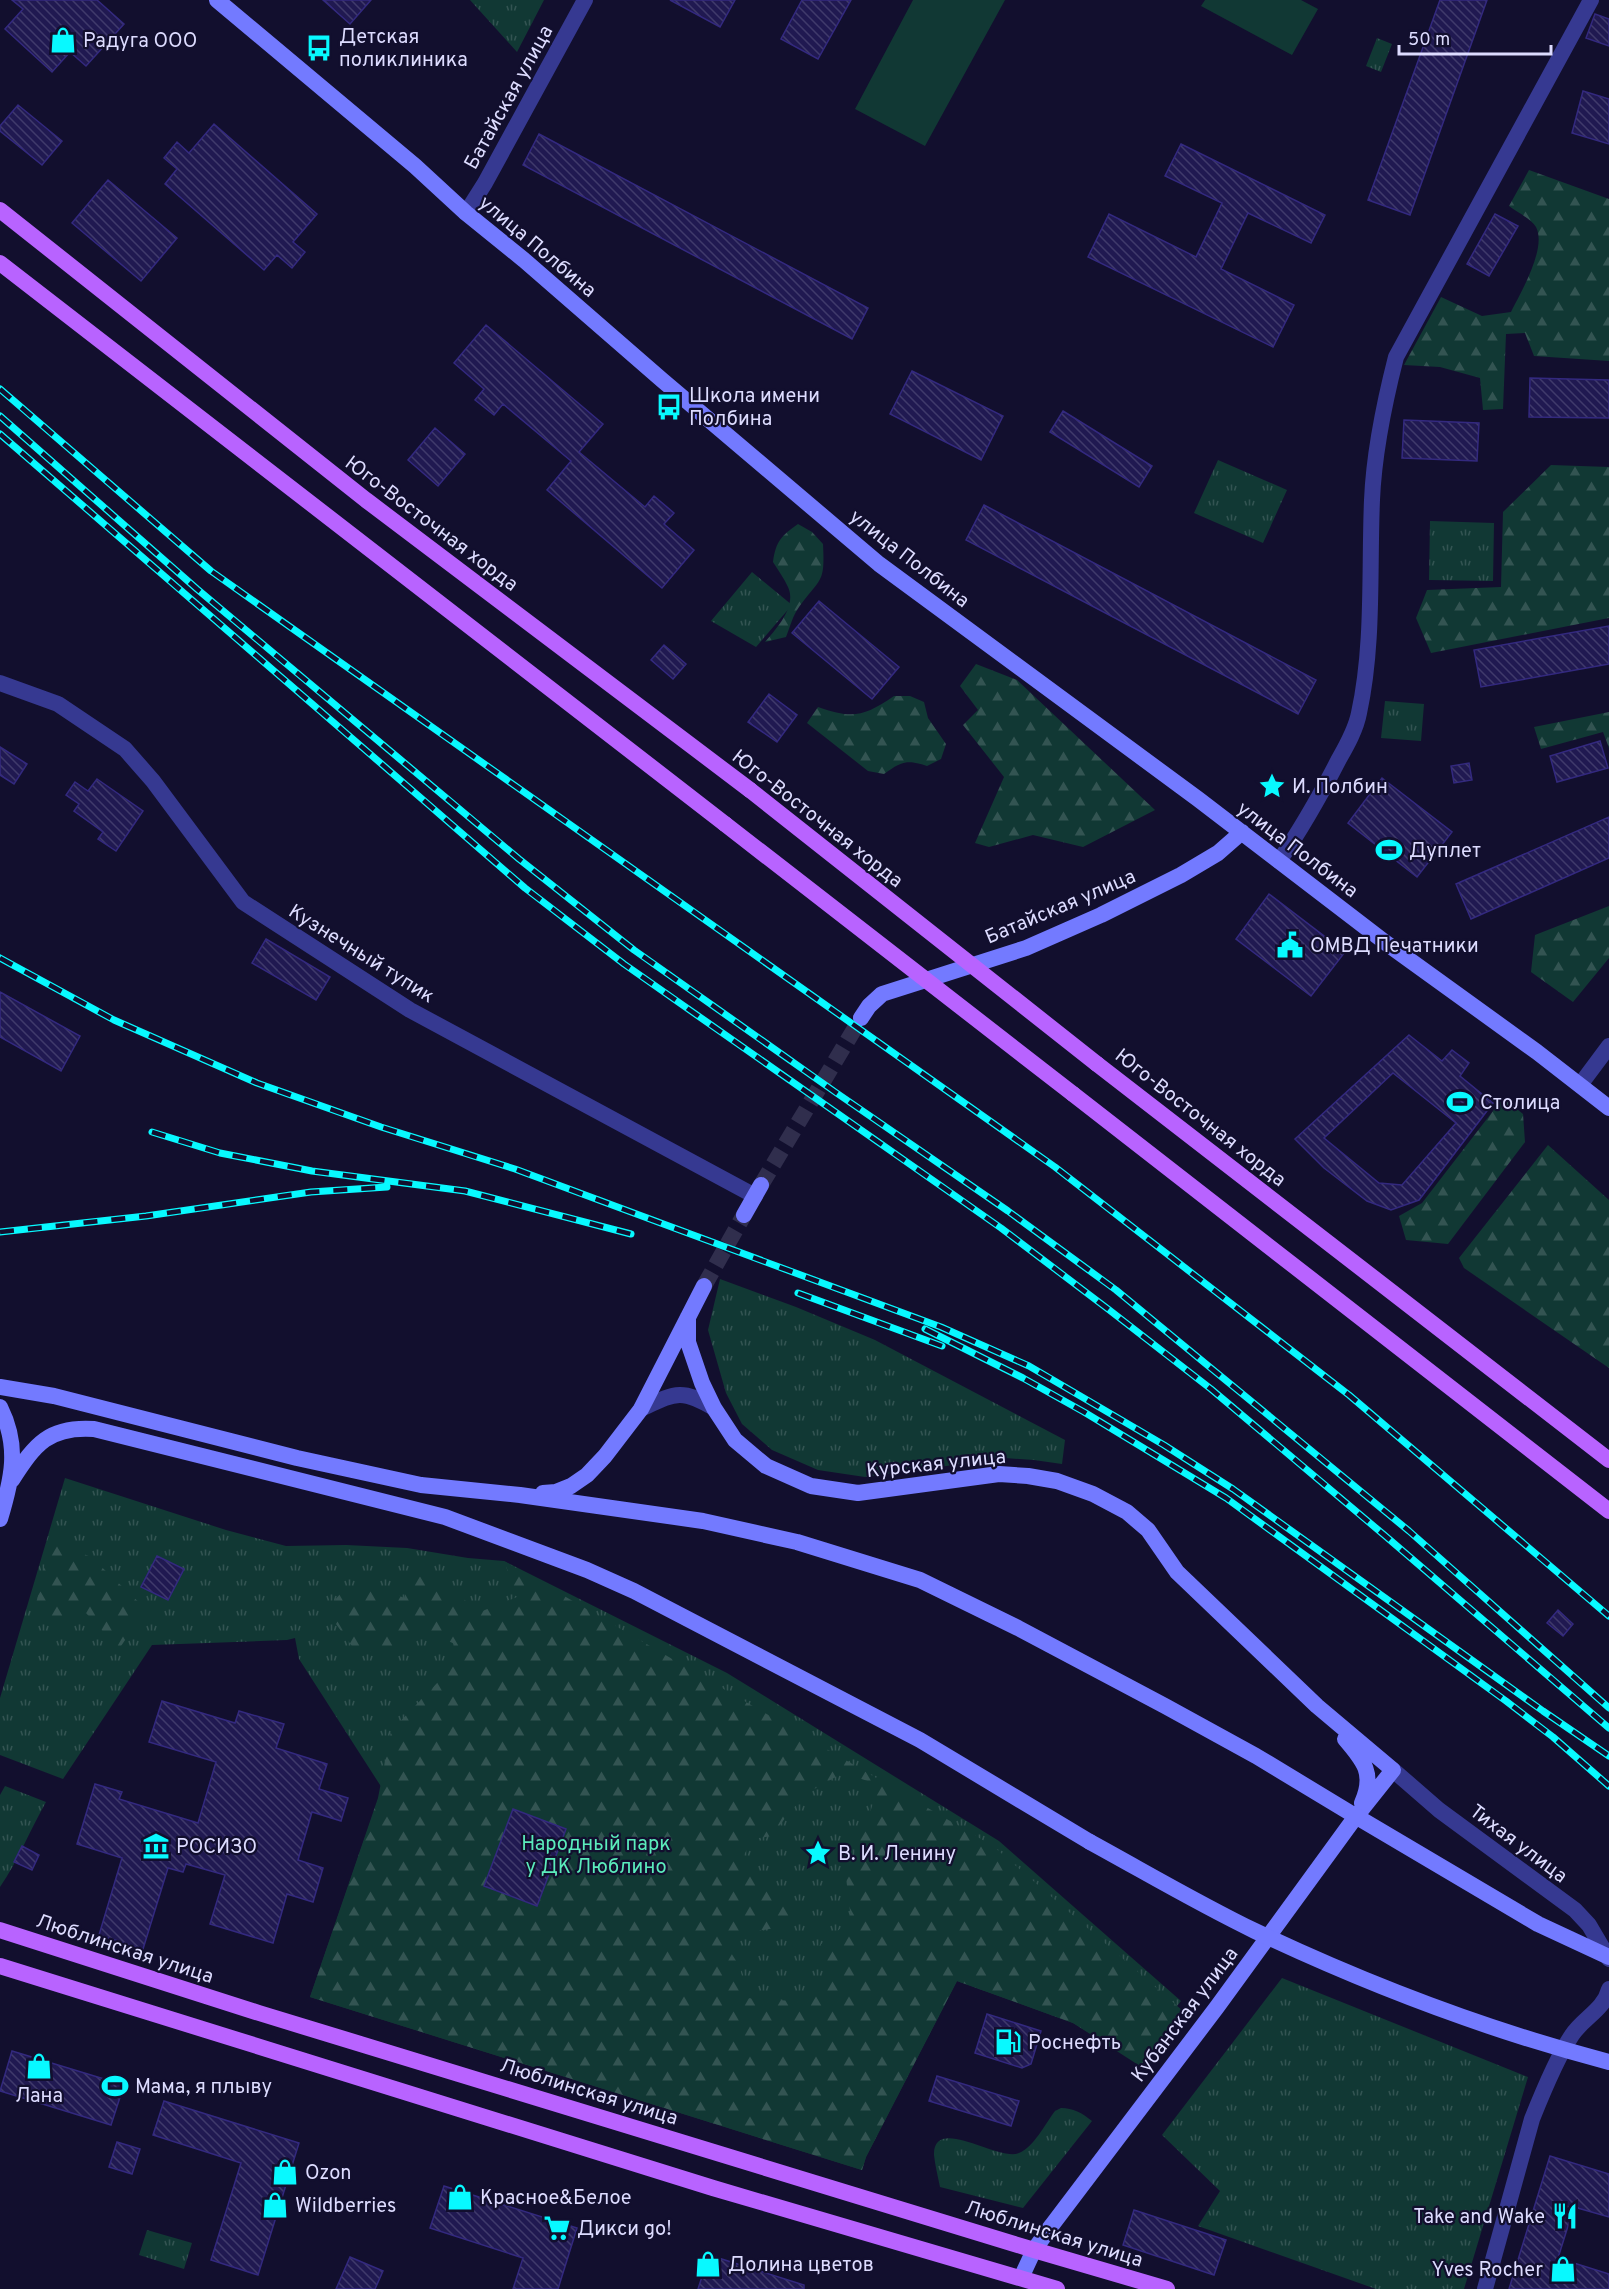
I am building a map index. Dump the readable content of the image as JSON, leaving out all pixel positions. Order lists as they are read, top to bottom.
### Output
{
  "streets": {
    "main road": [
      "Батайская улица",
      "улица Полбина",
      "Юго-Восточная хорда",
      "Курская улица",
      "Люблинская улица",
      "Кубанская улица"
    ],
    "street": ["Кузнечный тупик", "Тихая улица"]
  },
  "crossings": [
    ["Батайская улица", "улица Полбина"],
    ["Курская улица", "Тихая улица"],
    ["Курская улица", "Кубанская улица"],
    ["Тихая улица", "Кубанская улица"],
    ["Люблинская улица", "Кубанская улица"]
  ],
  "parks": ["Народный парк у ДК Люблино"],
  "places": {
    "shop": [
      "Радуга ООО",
      "Лана",
      "Ozon",
      "Красное&Белое",
      "Wildberries",
      "Долина цветов",
      "Yves Rocher"
    ],
    "bus stop": ["Детская поликлиника", "Школа имени Полбина"],
    "place": ["И. Полбин", "В. И. Ленину"],
    "sports": ["Дуплет", "Столица", "Мама, я плыву"],
    "public building": ["ОМВД Печатники"],
    "museum": ["РОСИЗО"],
    "fuel station": ["Роснефть"],
    "restaurant": ["Take and Wake"],
    "supermarket": ["Дикси go!"]
  },
  "scale_bar": "50 m"
}
